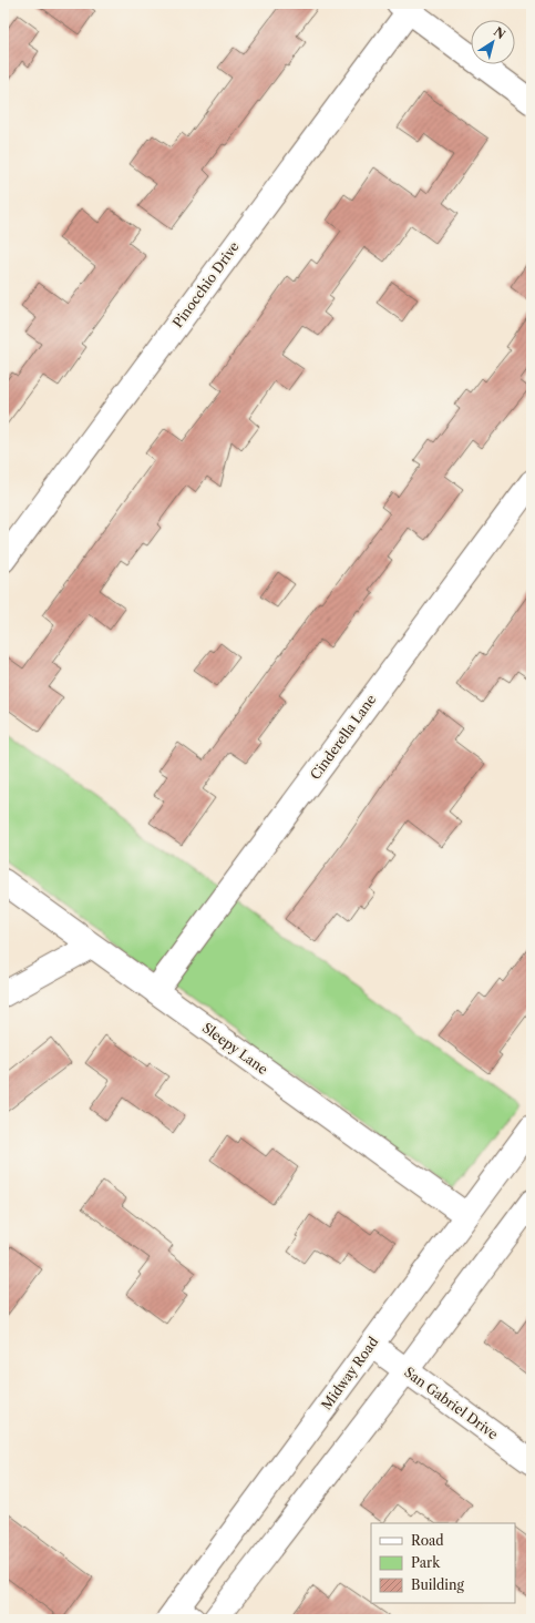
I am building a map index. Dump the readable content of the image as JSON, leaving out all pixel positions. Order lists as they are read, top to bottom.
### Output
{
  "streets": {
    "street": [
      "Pinocchio Drive",
      "Cinderella Lane",
      "Sleepy Lane",
      "Midway Road",
      "San Gabriel Drive"
    ]
  },
  "crossings": [
    ["Cinderella Lane", "Sleepy Lane"],
    ["Sleepy Lane", "Midway Road"],
    ["Midway Road", "San Gabriel Drive"]
  ],
  "legend": ["Road", "Park", "Building"],
  "north": "top right"
}
